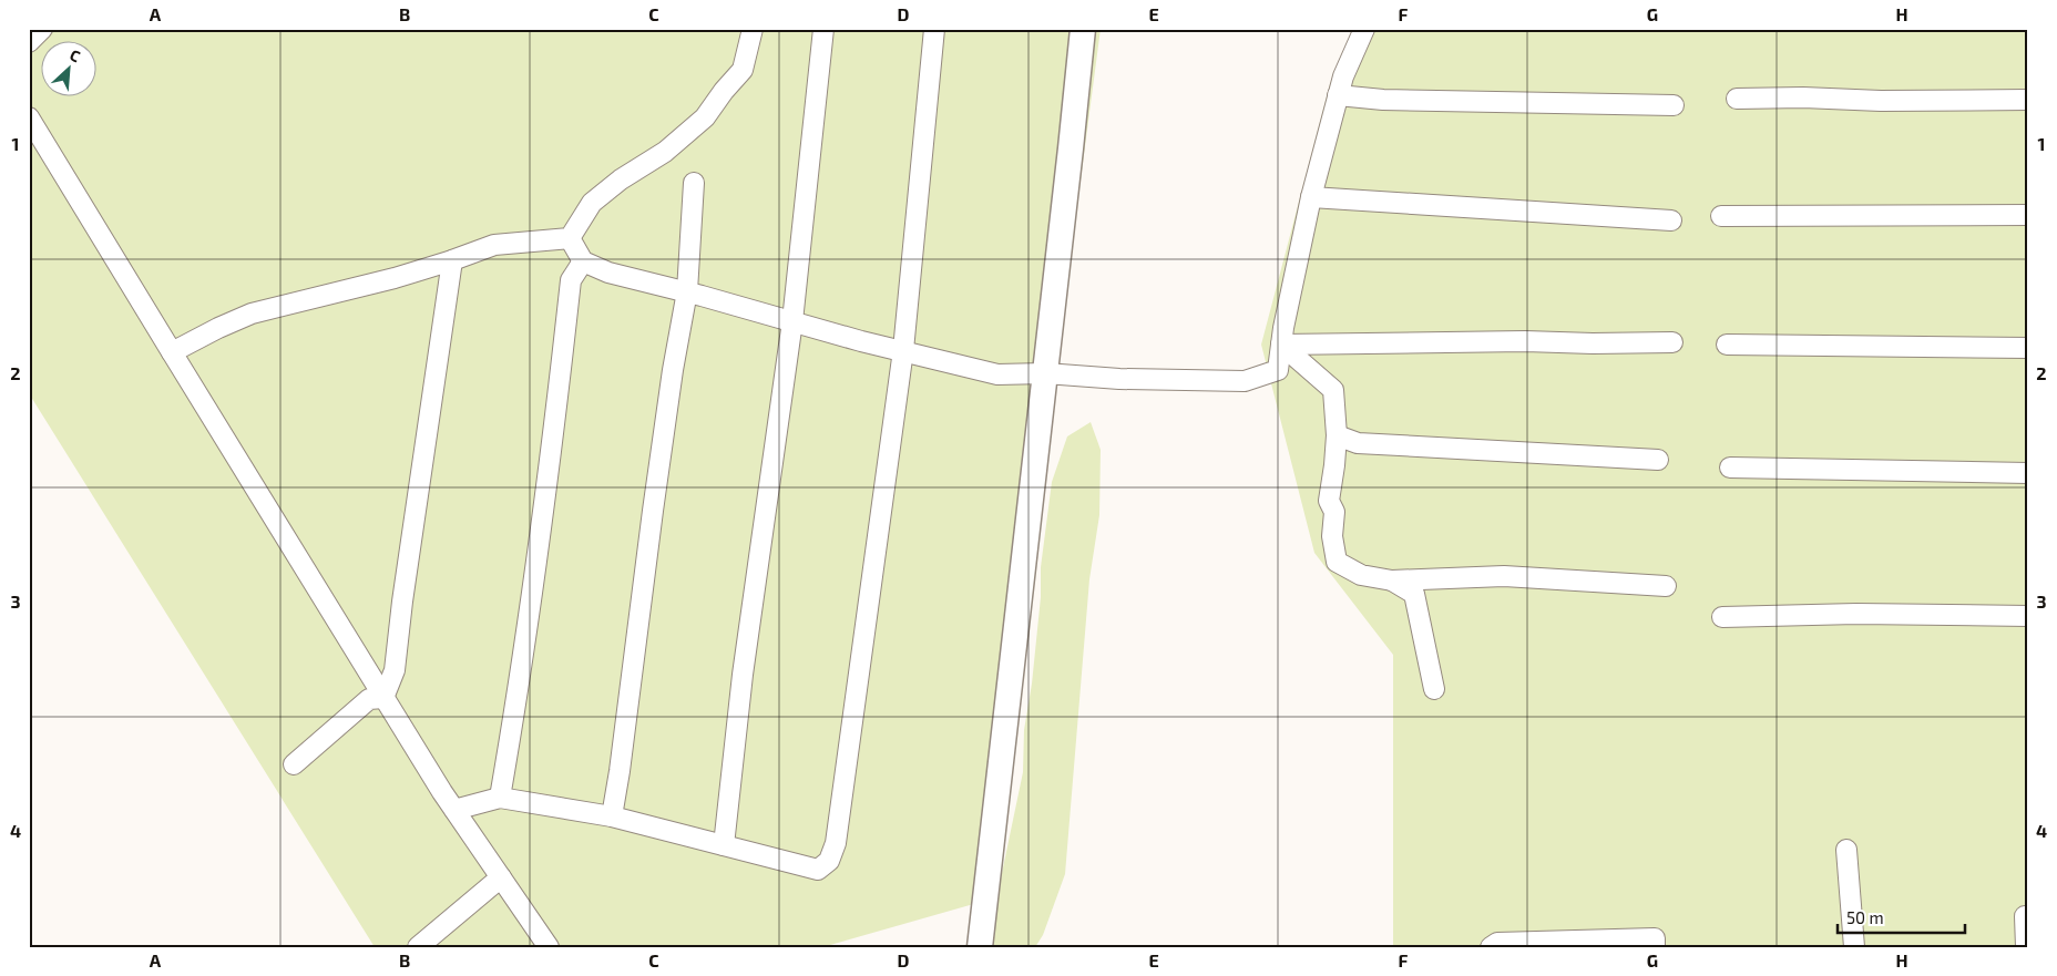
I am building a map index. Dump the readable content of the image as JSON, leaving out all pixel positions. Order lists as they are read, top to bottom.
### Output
{
  "scale_bar": "50 m",
  "north": "top right",
  "grid": {
    "columns": [
      "A",
      "B",
      "C",
      "D",
      "E",
      "F",
      "G",
      "H"
    ],
    "rows": [
      "1",
      "2",
      "3",
      "4"
    ]
  }
}
